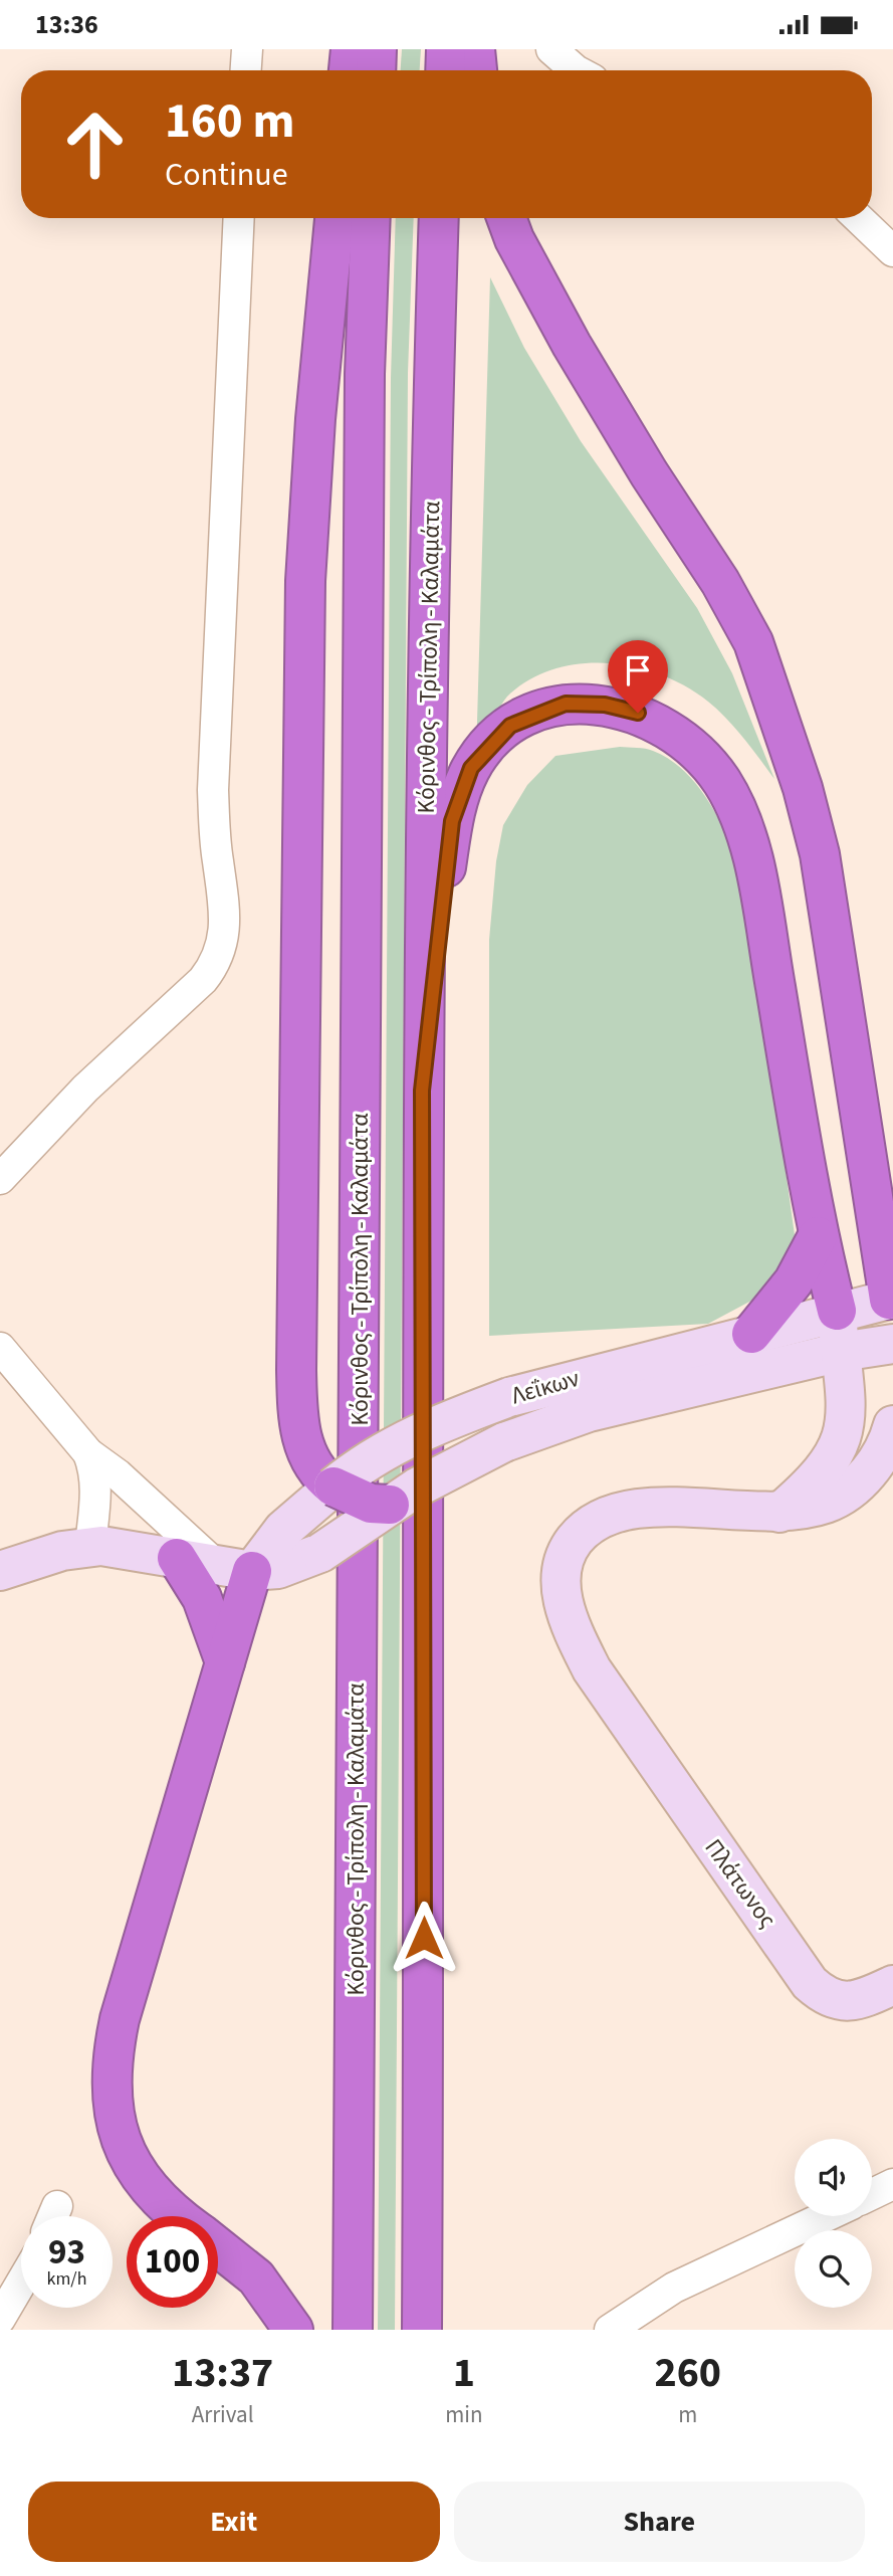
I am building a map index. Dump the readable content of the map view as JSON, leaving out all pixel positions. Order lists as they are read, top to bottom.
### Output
{
  "streets": {
    "highway": ["Κόρινθος - Τρίπολη - Καλαμάτα"],
    "street": ["Λεΐκων", "Πλάτωνος"]
  },
  "page": {
    "status": "13:36",
    "turn": ["160 m", "Continue"],
    "speed": "93 km/h",
    "limit": "100",
    "eta": [
      "13:37",
      "Arrival",
      "1",
      "min",
      "260",
      "m"
    ],
    "buttons": ["Exit", "Share"]
  }
}
